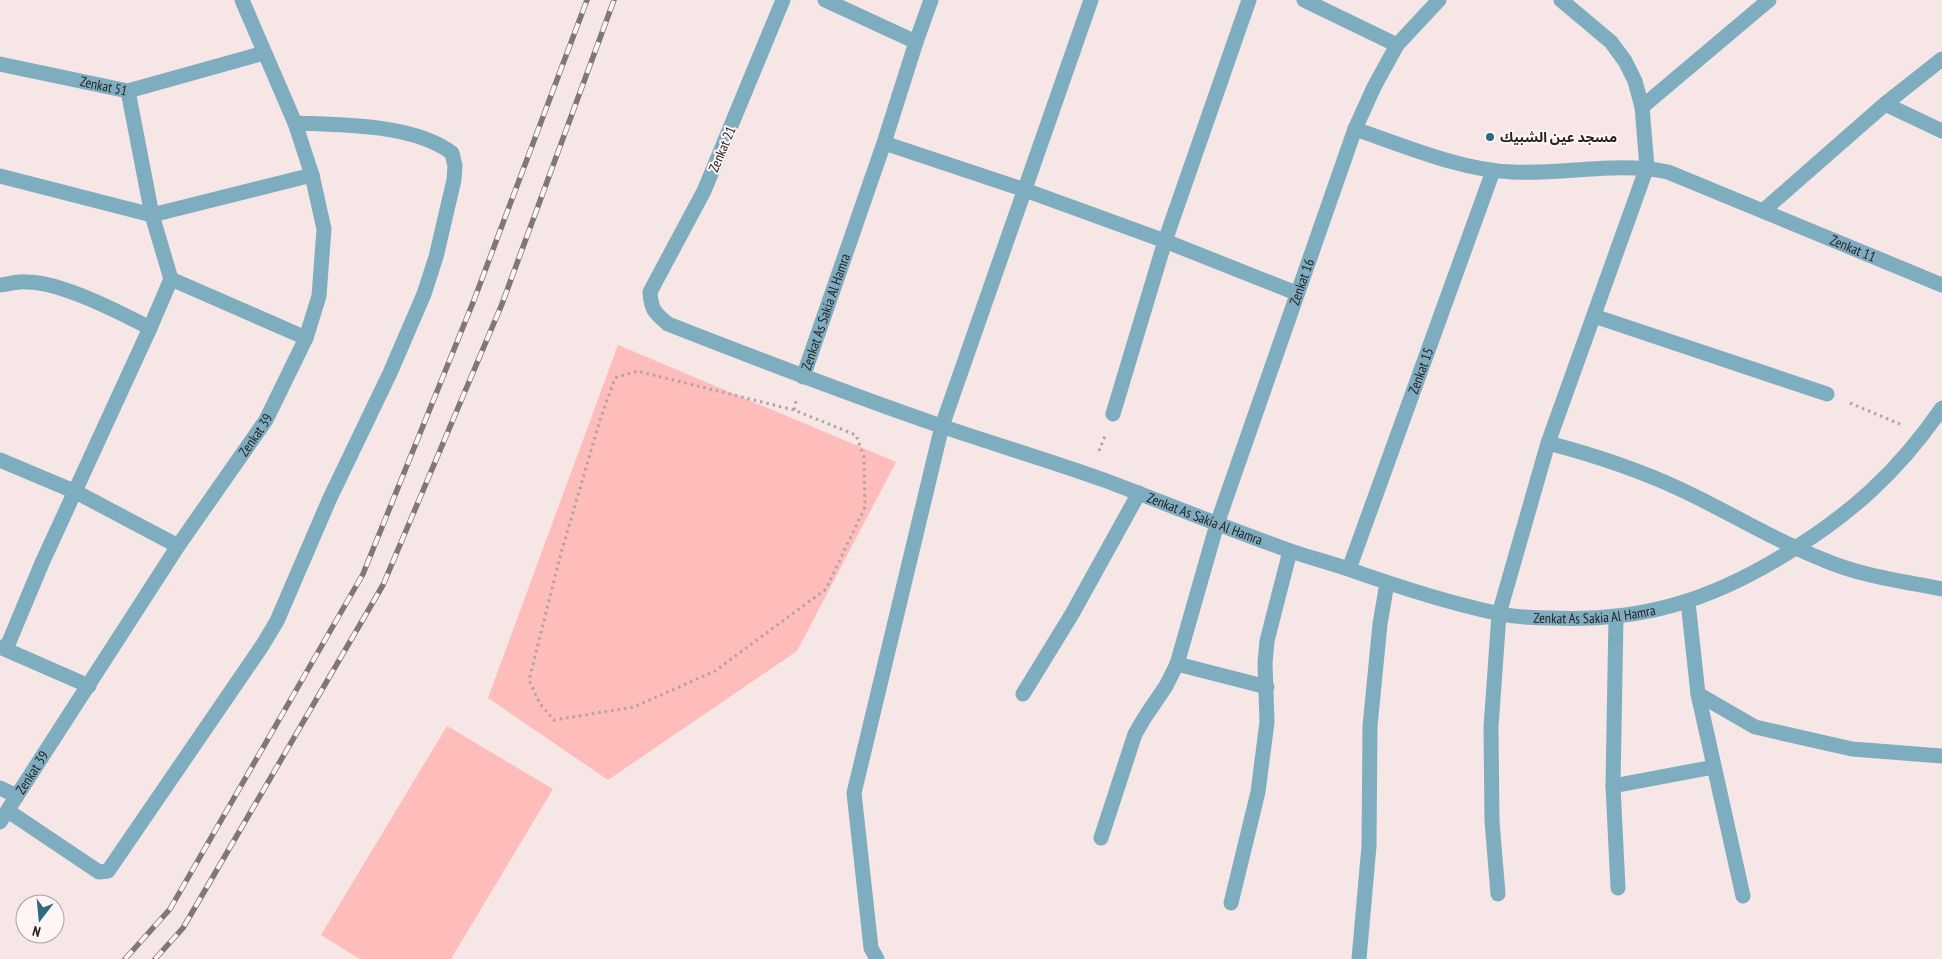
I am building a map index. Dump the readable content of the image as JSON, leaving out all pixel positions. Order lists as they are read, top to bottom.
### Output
{
  "streets": {
    "street": [
      "Zenkat 51",
      "Zenkat 21",
      "Zenkat 11",
      "Zenkat 16",
      "Zenkat As Sakia Al Hamra",
      "Zenkat 15",
      "Zenkat 39"
    ]
  },
  "crossings": [
    ["Zenkat 51", "Zenkat 39"],
    ["Zenkat 21", "Zenkat As Sakia Al Hamra"],
    ["Zenkat 11", "Zenkat 16"],
    ["Zenkat 11", "Zenkat 15"],
    ["Zenkat 16", "Zenkat As Sakia Al Hamra"],
    ["Zenkat As Sakia Al Hamra", "Zenkat 15"]
  ],
  "places": ["مسجد عين الشبيك"],
  "north": "bottom"
}
